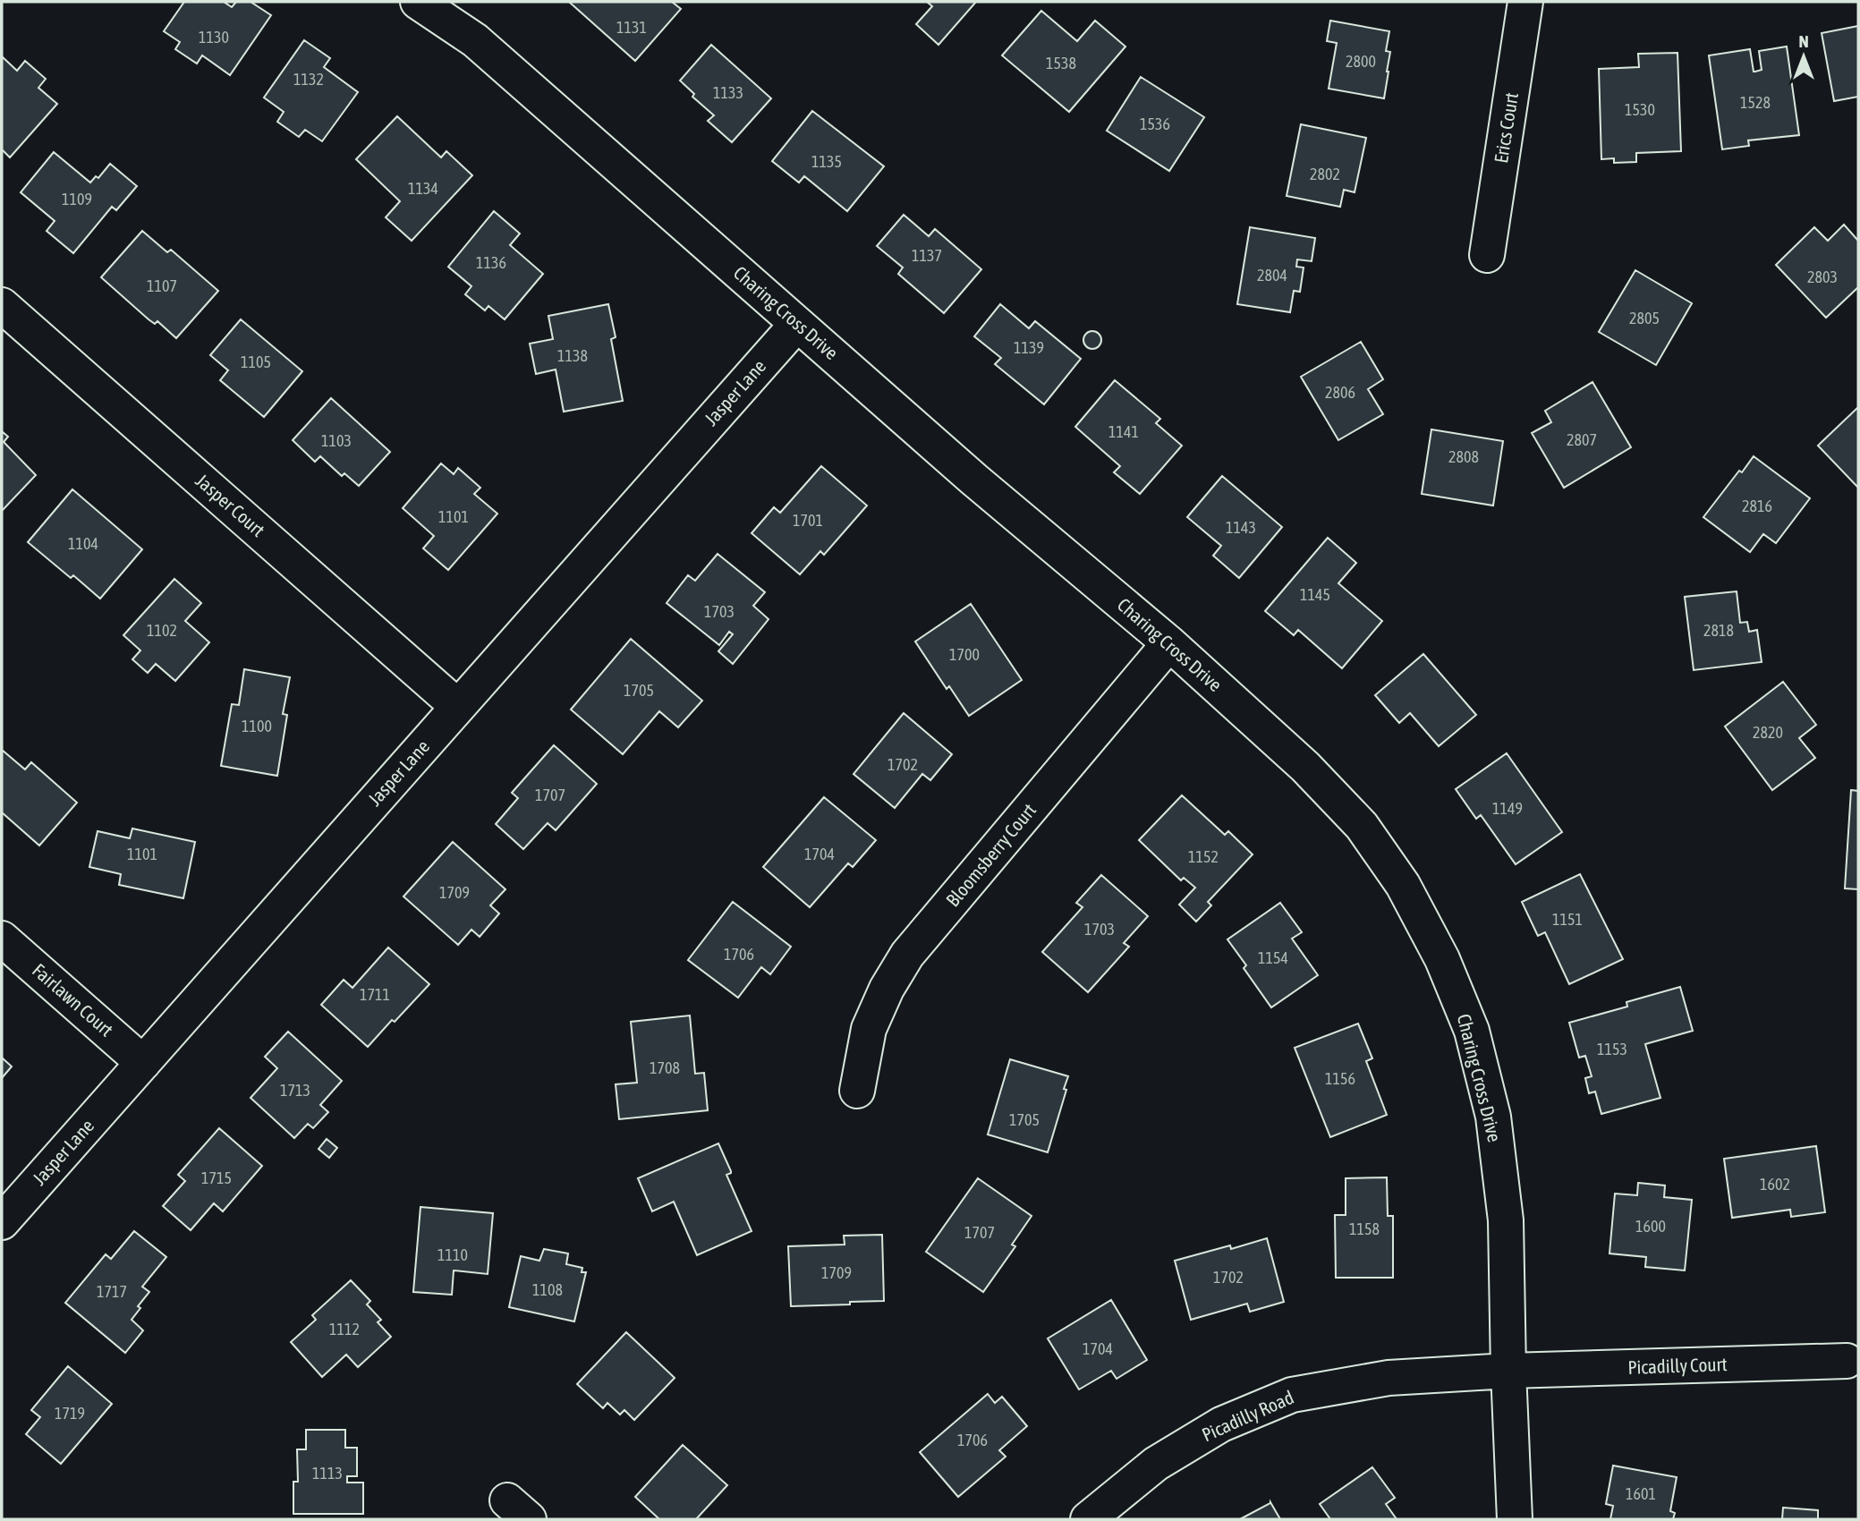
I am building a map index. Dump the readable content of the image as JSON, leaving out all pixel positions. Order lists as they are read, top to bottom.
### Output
{
  "streets": {
    "street": [
      "Erics Court",
      "Charing Cross Drive",
      "Jasper Lane",
      "Jasper Court",
      "Bloomsberry Court",
      "Fairlawn Court",
      "Picadilly Court",
      "Picadilly Road"
    ]
  },
  "crossings": [
    ["Charing Cross Drive", "Jasper Lane"],
    ["Charing Cross Drive", "Bloomsberry Court"],
    ["Charing Cross Drive", "Picadilly Court"],
    ["Charing Cross Drive", "Picadilly Road"],
    ["Jasper Lane", "Jasper Court"],
    ["Jasper Lane", "Fairlawn Court"],
    ["Picadilly Court", "Picadilly Road"]
  ],
  "house_numbers": [
    "1131",
    "1130",
    "2800",
    "1538",
    "1132",
    "1133",
    "1528",
    "1530",
    "1536",
    "1135",
    "2802",
    "1134",
    "1109",
    "1137",
    "1136",
    "2804",
    "2803",
    "1107",
    "2805",
    "1139",
    "1138",
    "1105",
    "2806",
    "1141",
    "2807",
    "1103",
    "2808",
    "2816",
    "1101",
    "1701",
    "1143",
    "1104",
    "1145",
    "1703",
    "1102",
    "2818",
    "1700",
    "1705",
    "1100",
    "2820",
    "1702",
    "1707",
    "1149",
    "1101",
    "1704",
    "1152",
    "1709",
    "1151",
    "1703",
    "1706",
    "1154",
    "1711",
    "1153",
    "1708",
    "1156",
    "1713",
    "1705",
    "1715",
    "1602",
    "1600",
    "1158",
    "1707",
    "1110",
    "1709",
    "1702",
    "1108",
    "1717",
    "1112",
    "1704",
    "1719",
    "1706",
    "1113",
    "1601"
  ],
  "north": "top"
}
